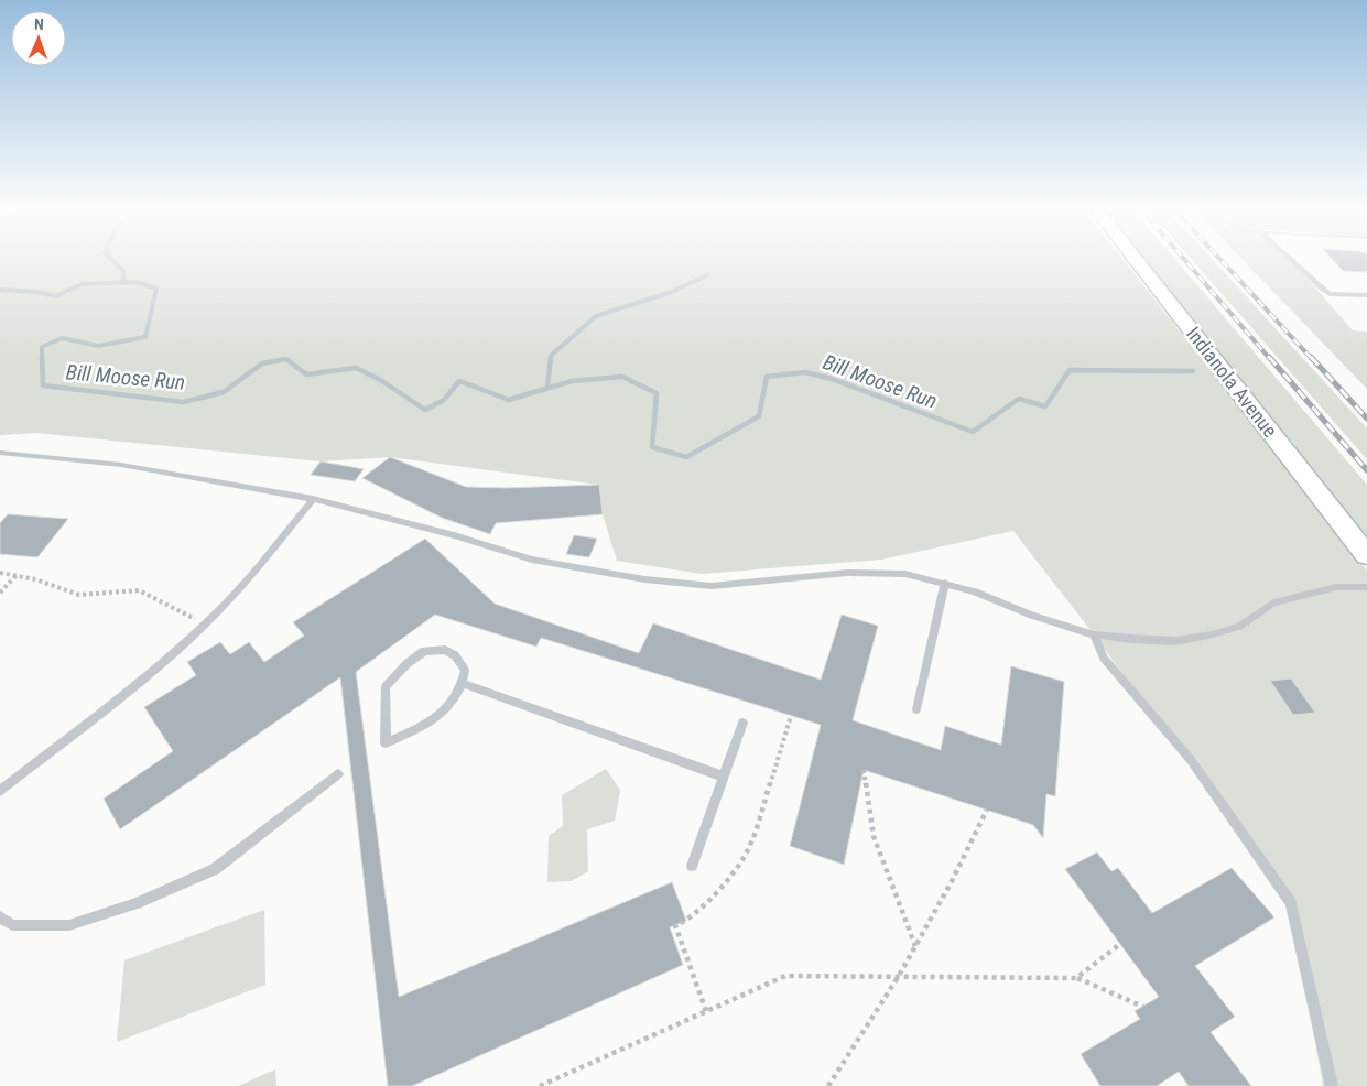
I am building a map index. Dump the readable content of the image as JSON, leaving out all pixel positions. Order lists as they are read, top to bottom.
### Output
{
  "streets": {
    "main road": ["Indianola Avenue"]
  },
  "water": ["Bill Moose Run"],
  "north": "top"
}
